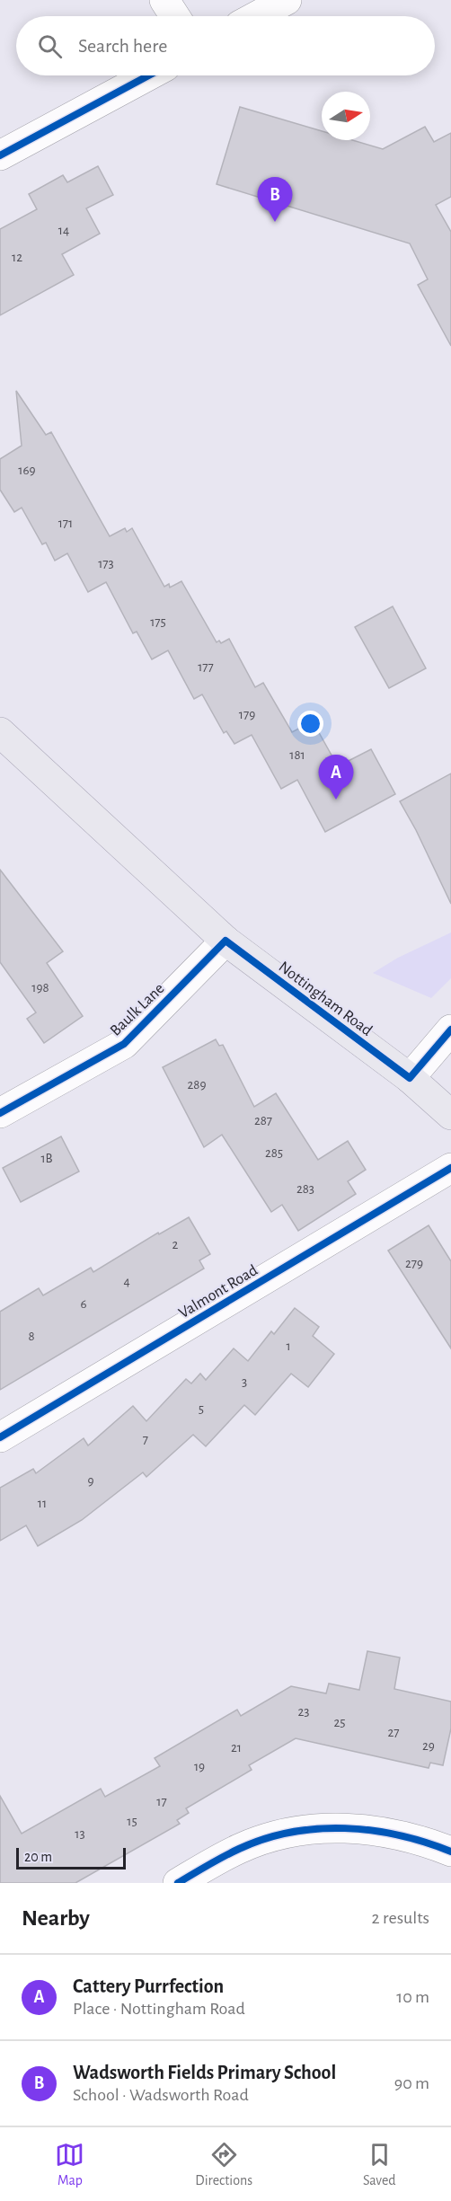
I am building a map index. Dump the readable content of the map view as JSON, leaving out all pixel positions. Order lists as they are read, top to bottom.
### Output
{
  "streets": {
    "main road": ["Nottingham Road"],
    "street": ["Baulk Lane", "Valmont Road"]
  },
  "crossings": [
    ["Nottingham Road", "Baulk Lane"]
  ],
  "house_numbers": [
    "14",
    "12",
    "169",
    "171",
    "173",
    "175",
    "177",
    "179",
    "181",
    "198",
    "289",
    "287",
    "285",
    "1B",
    "283",
    "2",
    "279",
    "4",
    "6",
    "8",
    "1",
    "3",
    "5",
    "7",
    "9",
    "11",
    "23",
    "25",
    "27",
    "29",
    "21",
    "19",
    "17",
    "15",
    "13"
  ],
  "scale_bar": "20 m",
  "north": "right",
  "page": {
    "search": "Search here",
    "pins": ["B", "A"],
    "scale": "20 m",
    "heading": ["Nearby", "2 results"],
    "list": [
      {
        "mark": "A",
        "name": "Cattery Purrfection",
        "note": "Place · Nottingham Road",
        "value": "10 m"
      },
      {
        "mark": "B",
        "name": "Wadsworth Fields Primary School",
        "note": "School · Wadsworth Road",
        "value": "90 m"
      }
    ],
    "nav": ["Map", "Directions", "Saved"]
  }
}
